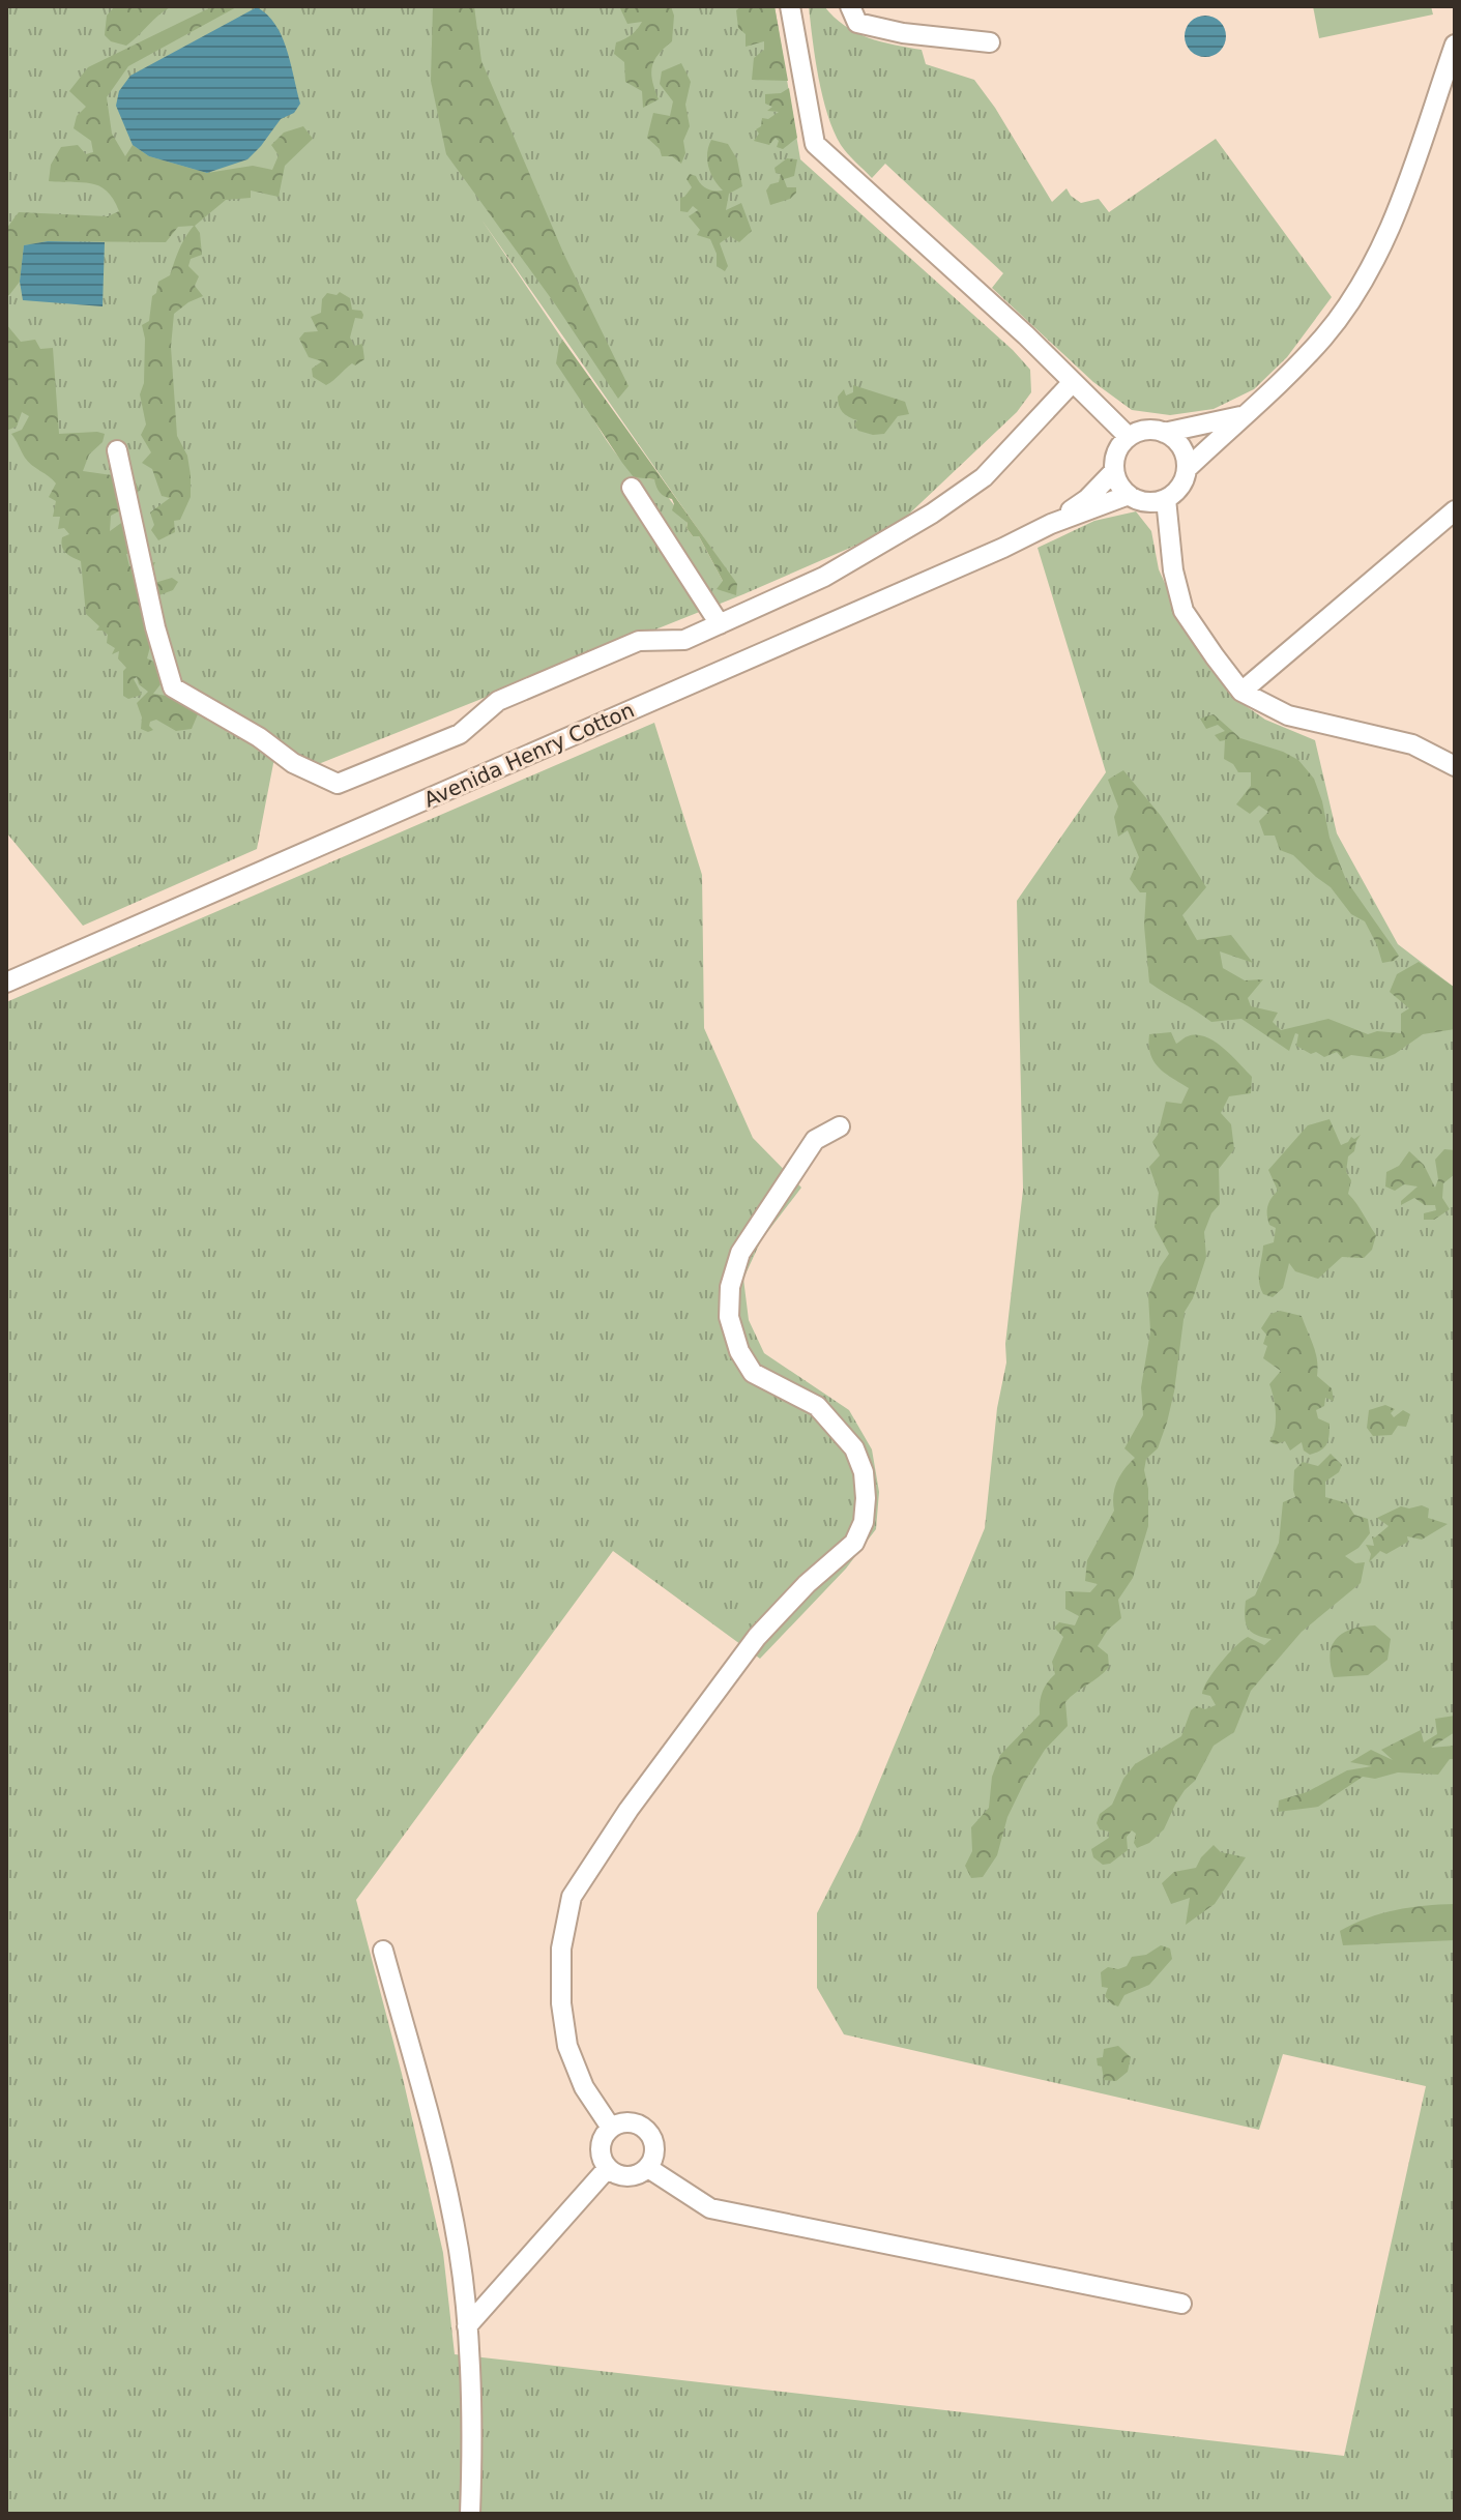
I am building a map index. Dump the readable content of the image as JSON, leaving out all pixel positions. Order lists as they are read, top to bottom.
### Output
{
  "streets": {
    "street": ["Avenida Henry Cotton"]
  }
}
